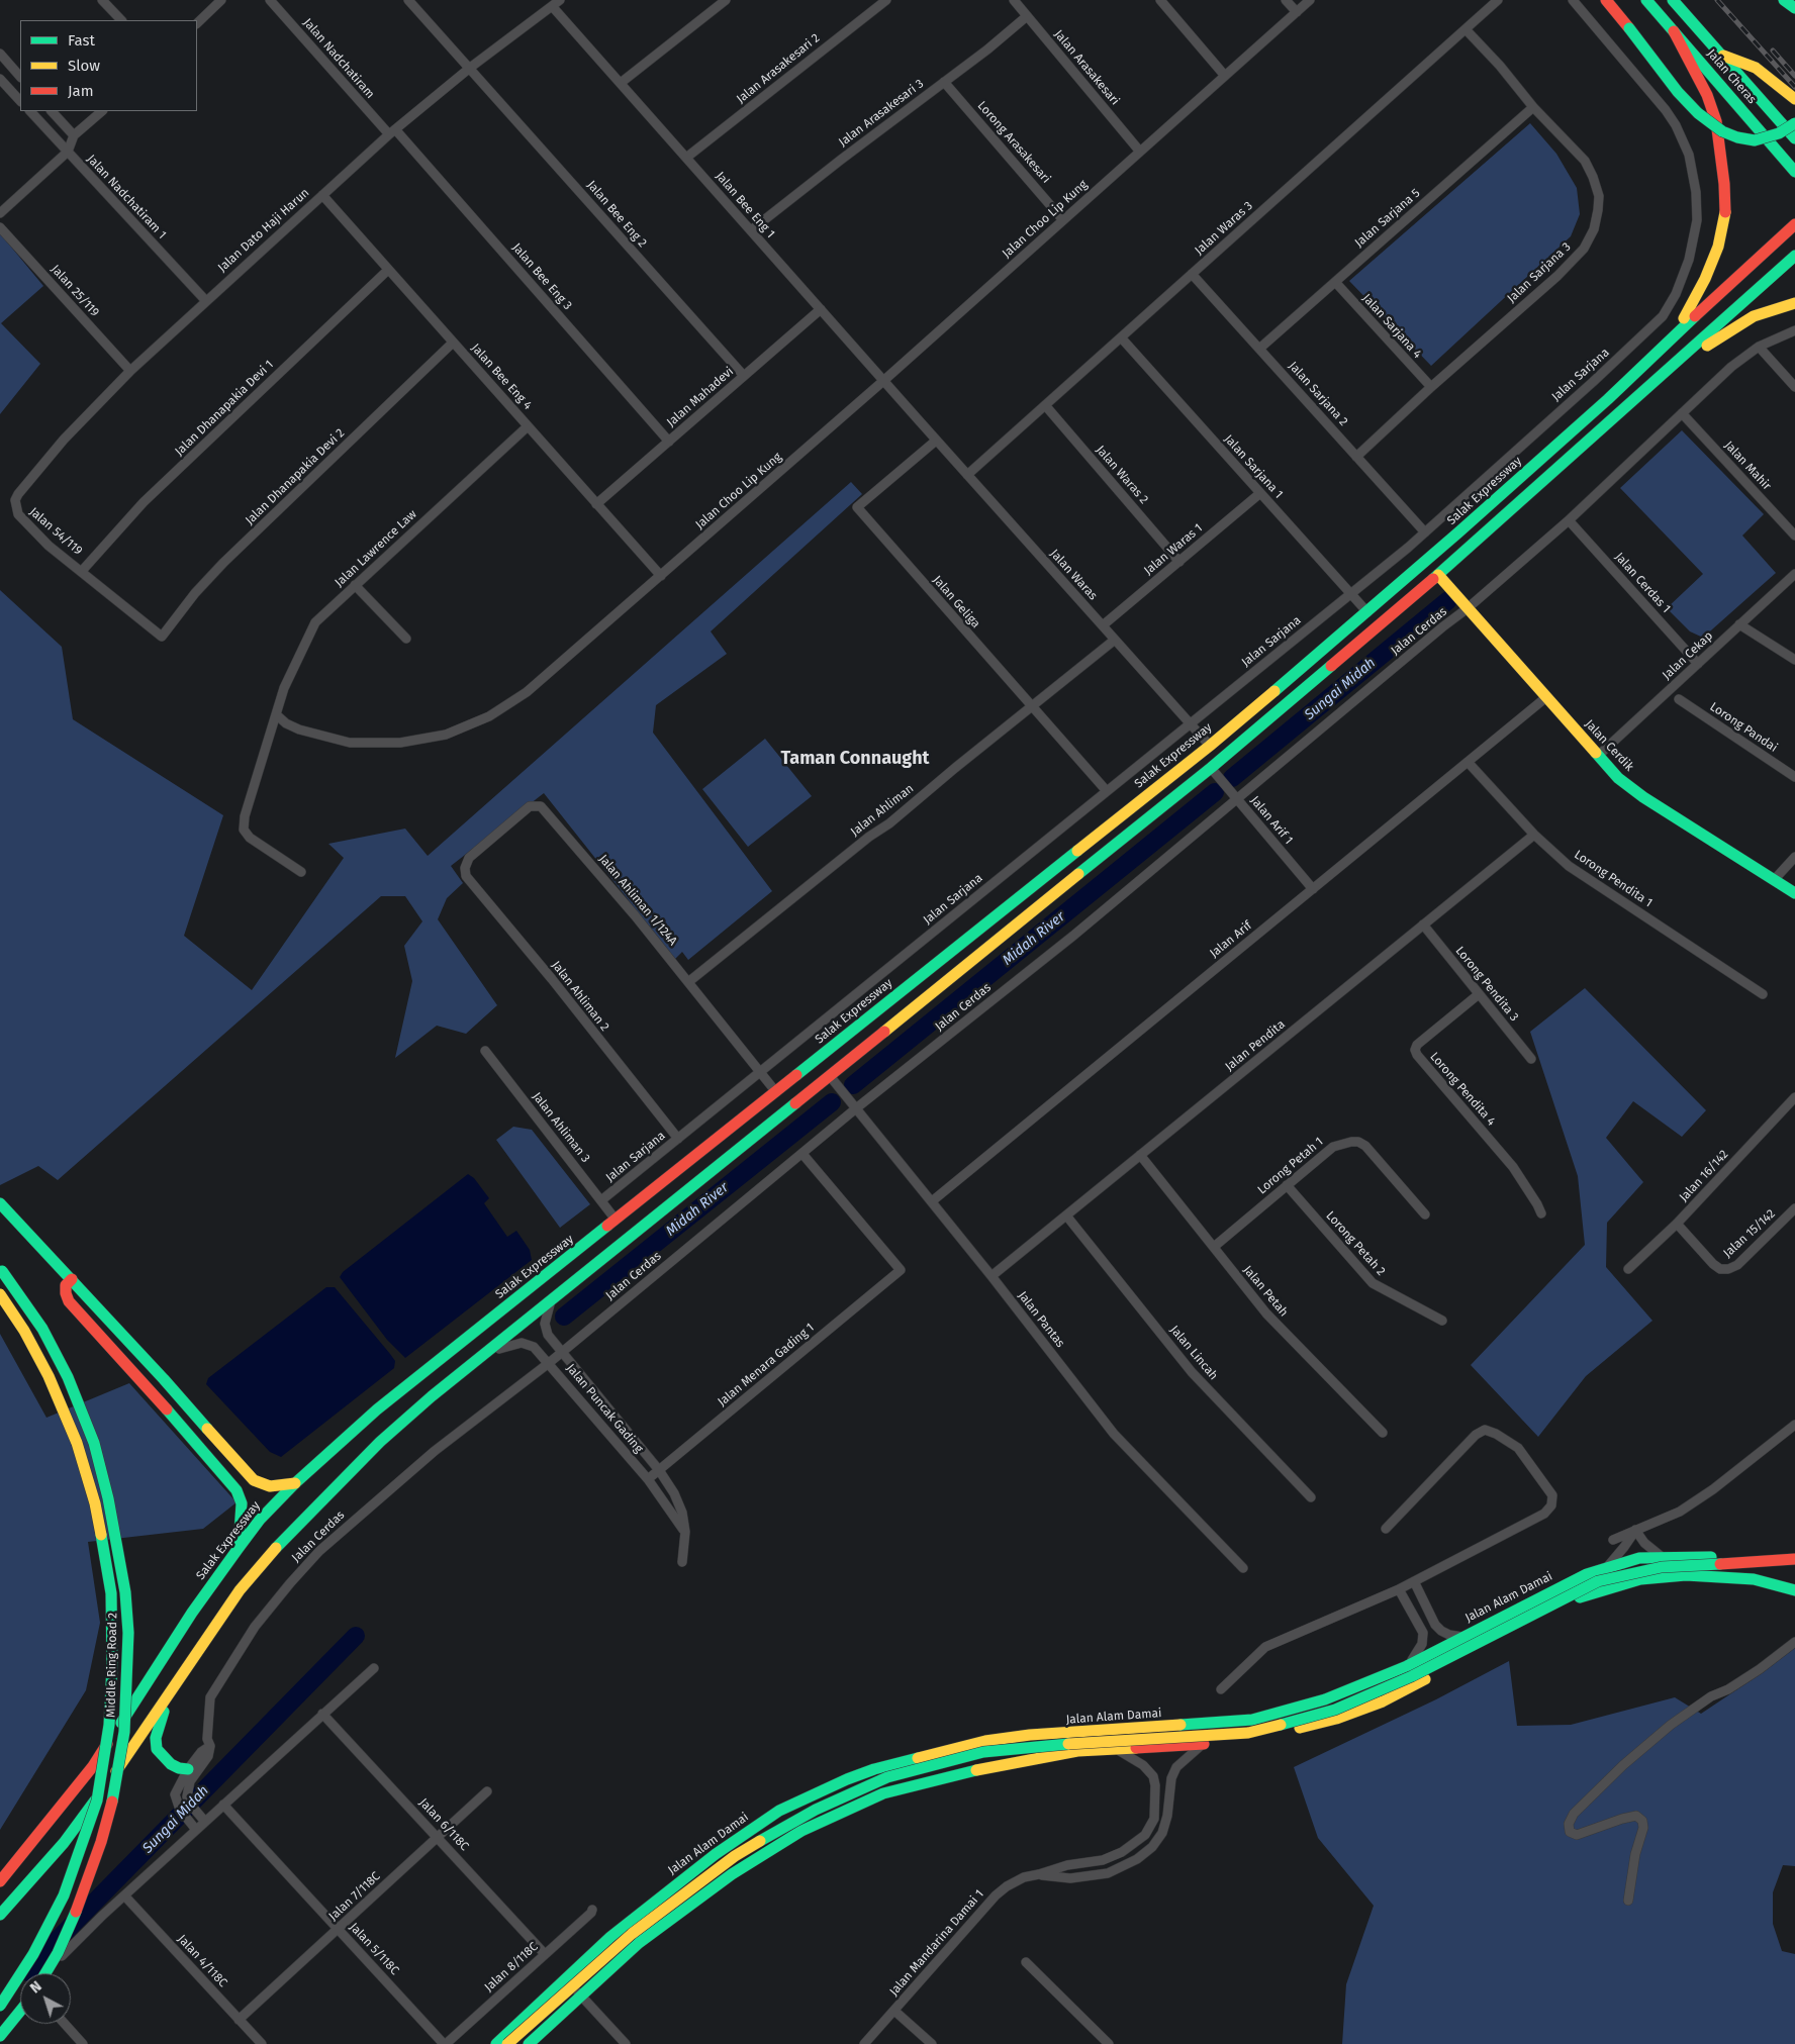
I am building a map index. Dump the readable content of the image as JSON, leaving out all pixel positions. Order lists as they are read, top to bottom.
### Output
{
  "streets": {
    "main road": [
      "Jalan Cheras",
      "Salak Expressway",
      "Jalan Cerdik",
      "Jalan Alam Damai",
      "Middle Ring Road 2"
    ],
    "street": [
      "Jalan Nadchatiram",
      "Jalan Arasakesari",
      "Jalan Arasakesari 2",
      "Jalan Arasakesari 3",
      "Lorong Arasakesari",
      "Jalan Nadchatiram 1",
      "Jalan Bee Eng 1",
      "Jalan Bee Eng 2",
      "Jalan Sarjana 5",
      "Jalan Choo Lip Kung",
      "Jalan Waras 3",
      "Jalan Dato Haji Harun",
      "Jalan Sarjana 3",
      "Jalan Bee Eng 3",
      "Jalan 25/119",
      "Jalan Sarjana 4",
      "Jalan Sarjana",
      "Jalan Bee Eng 4",
      "Jalan Sarjana 2",
      "Jalan Mahadevi",
      "Jalan Dhanapakia Devi 1",
      "Jalan Mahir",
      "Jalan Sarjana 1",
      "Jalan Waras 2",
      "Jalan Dhanapakia Devi 2",
      "Jalan 54/119",
      "Jalan Lawrence Law",
      "Jalan Waras 1",
      "Jalan Waras",
      "Jalan Cerdas 1",
      "Jalan Geliga",
      "Jalan Cerdas",
      "Jalan Cekap",
      "Lorong Pandai",
      "Jalan Ahliman",
      "Jalan Arif 1",
      "Lorong Pendita 1",
      "Jalan Ahliman 1/124A",
      "Jalan Arif",
      "Lorong Pendita 3",
      "Jalan Ahliman 2",
      "Jalan Pendita",
      "Lorong Pendita 4",
      "Jalan Ahliman 3",
      "Lorong Petah 1",
      "Jalan 16/142",
      "Jalan 15/142",
      "Lorong Petah 2",
      "Jalan Petah",
      "Jalan Pantas",
      "Jalan Lincah",
      "Jalan Menara Gading 1",
      "Jalan Puncak Gading",
      "Jalan 6/118C",
      "Jalan 7/118C",
      "Jalan Mandarina Damai 1",
      "Jalan 5/118C",
      "Jalan 4/118C",
      "Jalan 8/118C"
    ]
  },
  "crossings": [
    ["Jalan Nadchatiram", "Jalan Dato Haji Harun"],
    ["Jalan Nadchatiram", "Jalan Bee Eng 3"],
    ["Jalan Arasakesari", "Jalan Arasakesari 3"],
    ["Jalan Arasakesari", "Jalan Choo Lip Kung"],
    ["Jalan Arasakesari 2", "Jalan Bee Eng 1"],
    ["Jalan Arasakesari 3", "Lorong Arasakesari"],
    ["Jalan Arasakesari 3", "Jalan Bee Eng 1"],
    ["Lorong Arasakesari", "Jalan Choo Lip Kung"],
    ["Jalan Nadchatiram 1", "Jalan Dato Haji Harun"],
    ["Jalan Bee Eng 1", "Jalan Choo Lip Kung"],
    ["Jalan Bee Eng 1", "Jalan Dato Haji Harun"],
    ["Jalan Bee Eng 1", "Jalan Mahadevi"],
    ["Jalan Bee Eng 1", "Jalan Waras"],
    ["Jalan Bee Eng 2", "Jalan Dato Haji Harun"],
    ["Jalan Bee Eng 2", "Jalan Mahadevi"],
    ["Jalan Sarjana 5", "Jalan Sarjana 3"],
    ["Jalan Sarjana 5", "Jalan Sarjana 4"],
    ["Jalan Sarjana 5", "Jalan Sarjana 2"],
    ["Jalan Choo Lip Kung", "Jalan Bee Eng 4"],
    ["Jalan Choo Lip Kung", "Jalan Lawrence Law"],
    ["Jalan Waras 3", "Jalan Sarjana 3"],
    ["Jalan Waras 3", "Jalan Sarjana 2"],
    ["Jalan Waras 3", "Jalan Sarjana 1"],
    ["Jalan Waras 3", "Jalan Waras 2"],
    ["Jalan Waras 3", "Jalan Waras"],
    ["Jalan Dato Haji Harun", "Jalan Bee Eng 3"],
    ["Jalan Dato Haji Harun", "Jalan 25/119"],
    ["Jalan Dato Haji Harun", "Jalan Bee Eng 4"],
    ["Jalan Dato Haji Harun", "Jalan 54/119"],
    ["Jalan Sarjana 3", "Jalan Sarjana 4"],
    ["Jalan Sarjana 3", "Jalan Sarjana 2"],
    ["Jalan Bee Eng 3", "Jalan Mahadevi"],
    ["Jalan Sarjana", "Jalan Sarjana 2"],
    ["Jalan Sarjana", "Jalan Sarjana 1"],
    ["Jalan Sarjana", "Jalan Waras"],
    ["Jalan Sarjana", "Jalan Geliga"],
    ["Jalan Sarjana", "Jalan Ahliman 1/124A"],
    ["Jalan Sarjana", "Jalan Ahliman 2"],
    ["Jalan Sarjana", "Jalan Ahliman 3"],
    ["Jalan Bee Eng 4", "Jalan Mahadevi"],
    ["Jalan Bee Eng 4", "Jalan Dhanapakia Devi 1"],
    ["Jalan Bee Eng 4", "Jalan Dhanapakia Devi 2"],
    ["Jalan Bee Eng 4", "Jalan Lawrence Law"],
    ["Jalan Dhanapakia Devi 1", "Jalan 54/119"],
    ["Jalan Mahir", "Jalan Cerdas"],
    ["Jalan Sarjana 1", "Salak Expressway"],
    ["Jalan Sarjana 1", "Jalan Waras 1"],
    ["Jalan Waras 2", "Jalan Waras 1"],
    ["Jalan Dhanapakia Devi 2", "Jalan 54/119"],
    ["Salak Expressway", "Jalan Waras"],
    ["Salak Expressway", "Jalan Ahliman 1/124A"],
    ["Salak Expressway", "Jalan Ahliman 3"],
    ["Jalan Waras 1", "Jalan Waras"],
    ["Jalan Waras", "Jalan Geliga"],
    ["Jalan Waras", "Jalan Ahliman"],
    ["Jalan Cerdas 1", "Jalan Cerdas"],
    ["Jalan Cerdas 1", "Jalan Cekap"],
    ["Jalan Geliga", "Jalan Ahliman"],
    ["Jalan Cerdas", "Jalan Cerdik"],
    ["Jalan Cerdas", "Jalan Arif 1"],
    ["Jalan Cerdas", "Jalan Pantas"],
    ["Jalan Cerdas", "Jalan Menara Gading 1"],
    ["Jalan Cerdas", "Jalan Puncak Gading"],
    ["Jalan Cekap", "Jalan Cerdik"],
    ["Jalan Cerdik", "Jalan Arif"],
    ["Jalan Ahliman", "Jalan Ahliman 1/124A"],
    ["Jalan Arif 1", "Jalan Arif"],
    ["Lorong Pendita 1", "Jalan Arif"],
    ["Lorong Pendita 1", "Jalan Pendita"],
    ["Jalan Ahliman 1/124A", "Jalan Ahliman 2"],
    ["Jalan Arif", "Jalan Pantas"],
    ["Lorong Pendita 3", "Jalan Pendita"],
    ["Lorong Pendita 3", "Lorong Pendita 4"],
    ["Jalan Pendita", "Jalan Petah"],
    ["Jalan Pendita", "Jalan Pantas"],
    ["Jalan Pendita", "Jalan Lincah"],
    ["Lorong Petah 1", "Lorong Petah 2"],
    ["Lorong Petah 1", "Jalan Petah"],
    ["Jalan 16/142", "Jalan 15/142"],
    ["Jalan Menara Gading 1", "Jalan Puncak Gading"],
    ["Jalan 6/118C", "Jalan 7/118C"],
    ["Jalan 6/118C", "Jalan 8/118C"],
    ["Jalan 7/118C", "Jalan 5/118C"],
    ["Jalan 7/118C", "Jalan 4/118C"],
    ["Jalan 5/118C", "Jalan 8/118C"]
  ],
  "districts": ["Taman Connaught"],
  "water": ["Sungai Midah", "Midah River"],
  "legend": ["Fast", "Slow", "Jam"],
  "north": "top left"
}
